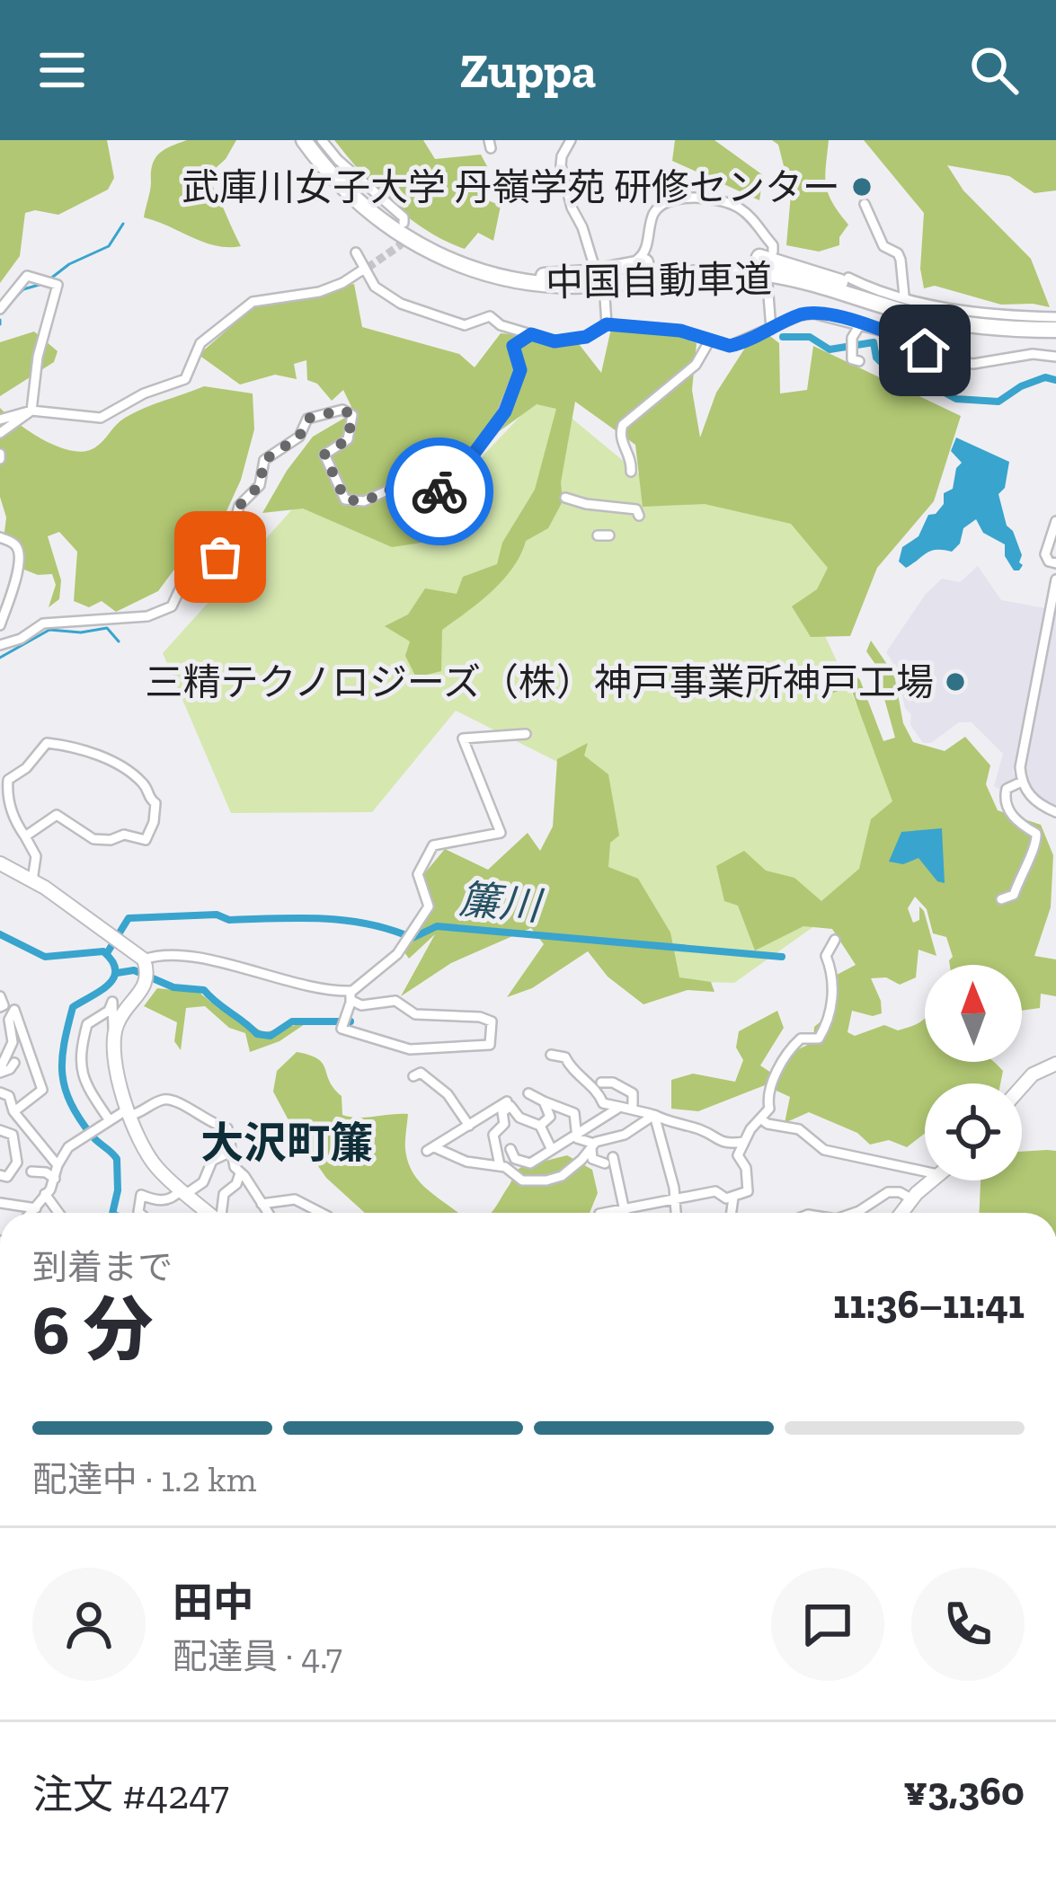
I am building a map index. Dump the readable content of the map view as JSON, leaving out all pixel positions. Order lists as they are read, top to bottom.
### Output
{
  "streets": {
    "highway": ["中国自動車道"]
  },
  "districts": ["大沢町簾"],
  "water": ["簾川"],
  "places": ["武庫川女子大学 丹嶺学苑 研修センター", "三精テクノロジーズ（株）神戸事業所神戸工場"],
  "north": "top",
  "page": {
    "header": "Zuppa",
    "heading": ["6 分", "到着まで", "11:36–11:41"],
    "panel": [
      "田中",
      "配達員 · 4.7",
      "注文 #4247",
      "¥3,360"
    ],
    "bar": "配達中 · 1.2 km"
  }
}
